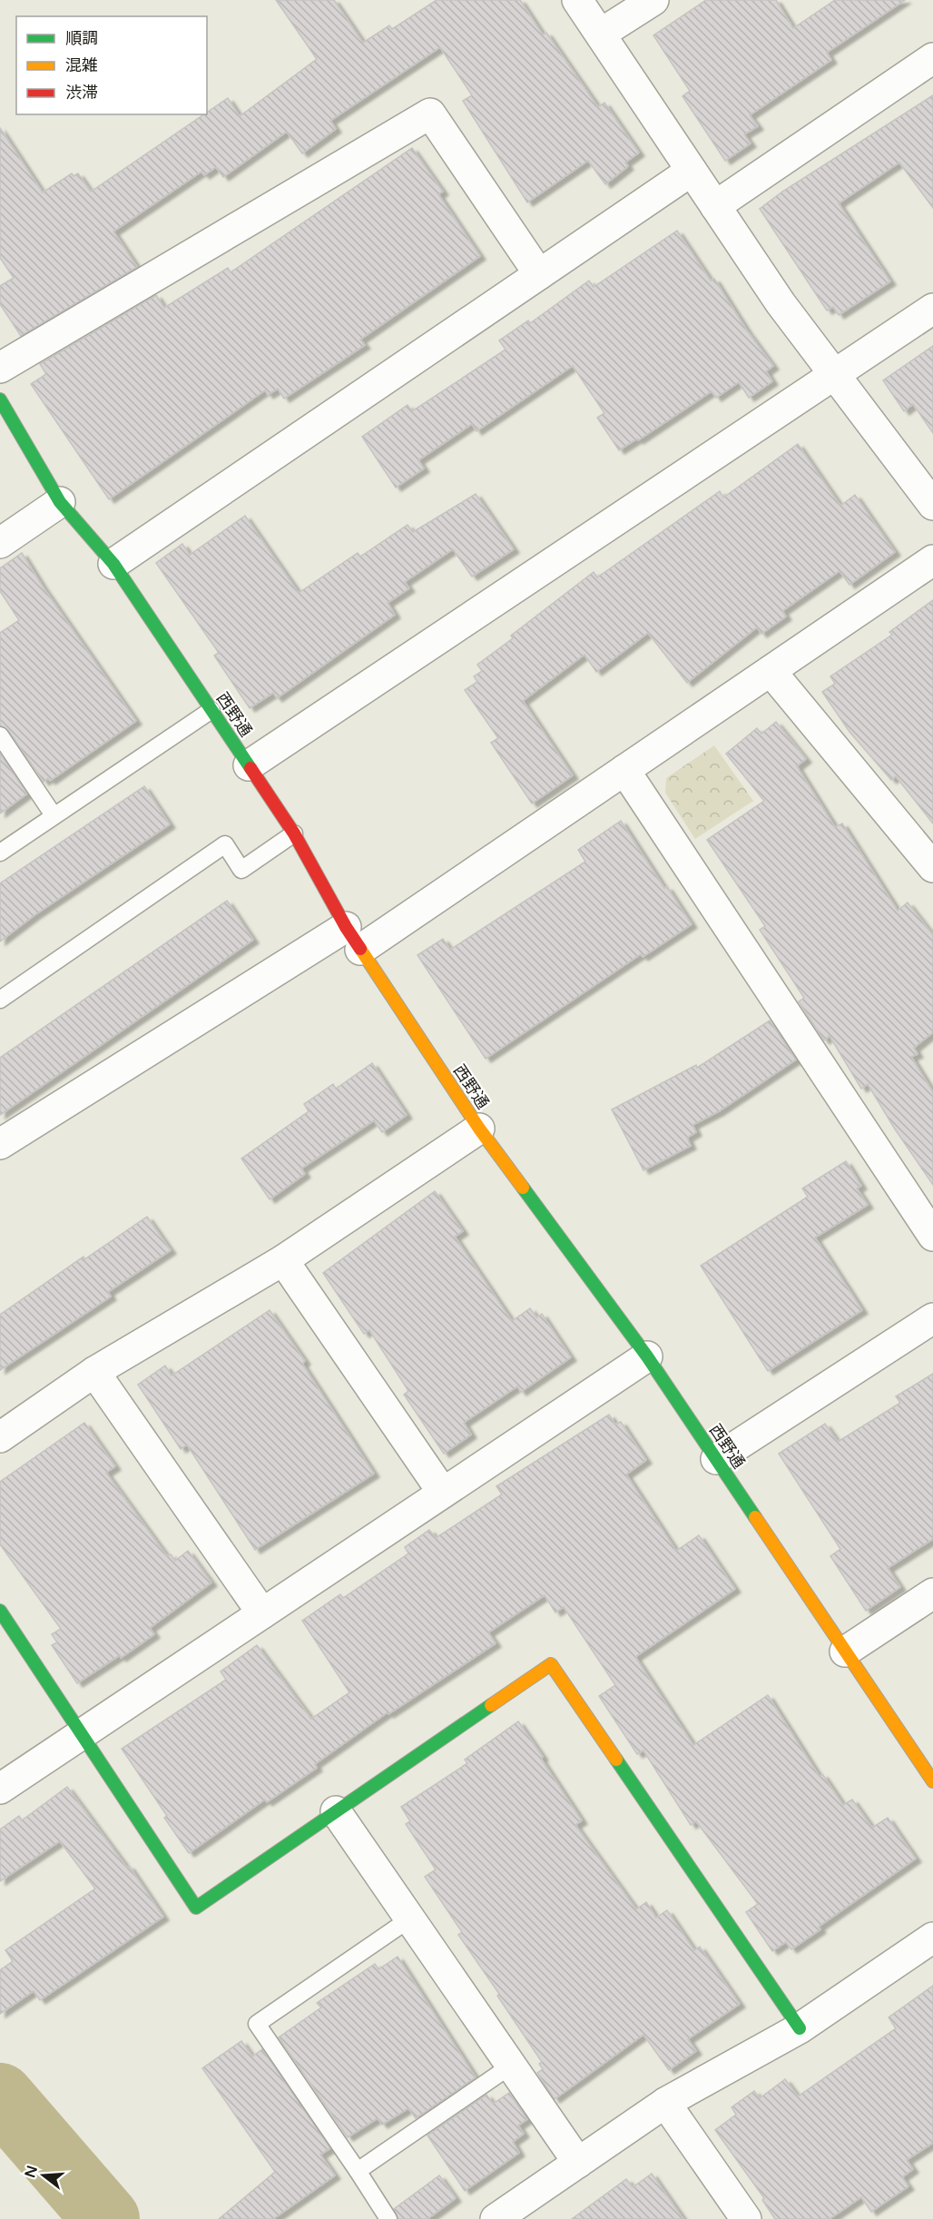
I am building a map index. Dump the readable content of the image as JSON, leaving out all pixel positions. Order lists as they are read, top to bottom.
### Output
{
  "streets": {
    "street": ["西野通"]
  },
  "legend": ["順調", "混雑", "渋滞"],
  "north": "left"
}
